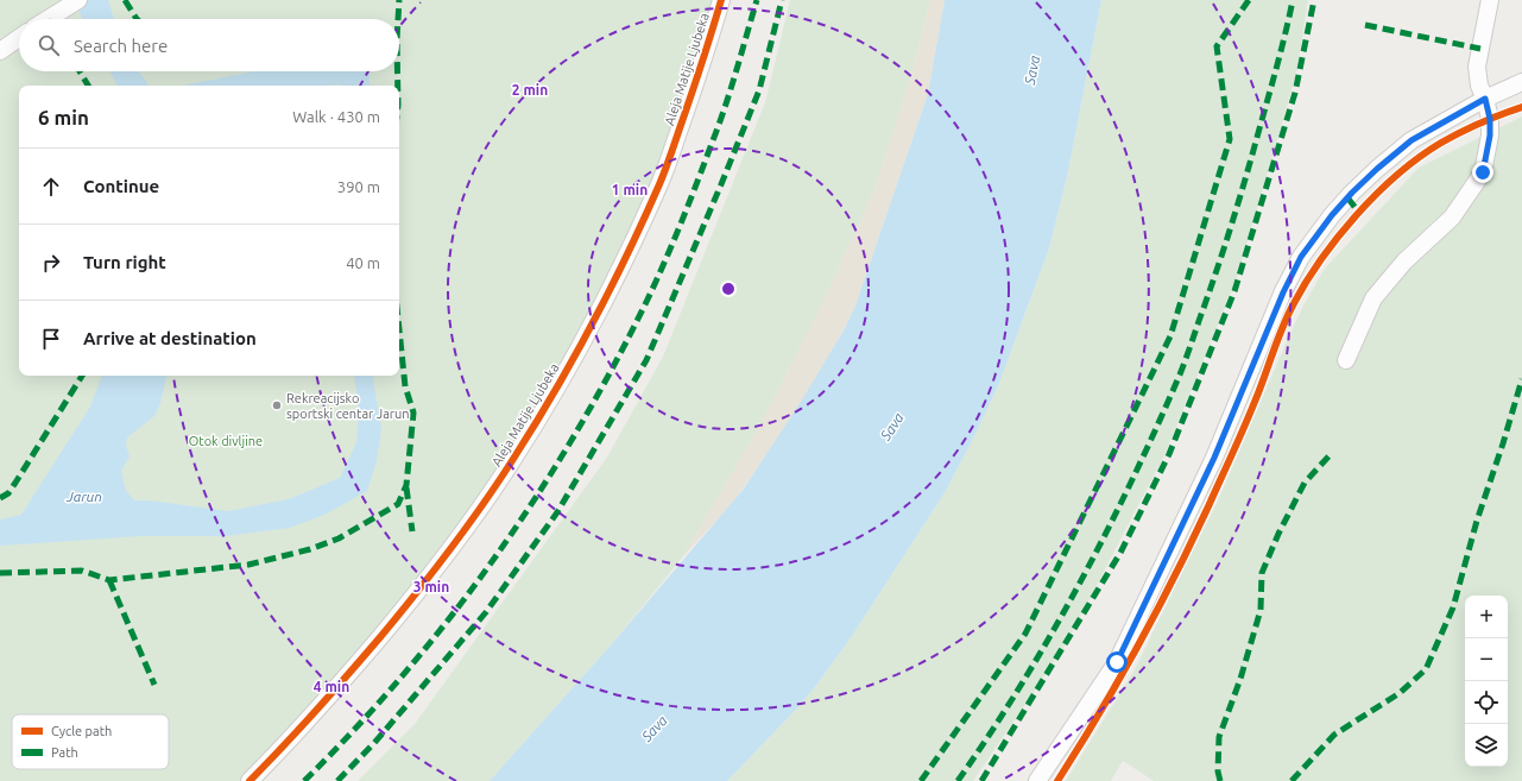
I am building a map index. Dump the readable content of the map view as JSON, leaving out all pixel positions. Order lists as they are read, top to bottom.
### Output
{
  "streets": {
    "street": ["Aleja Matije Ljubeka"]
  },
  "water": ["Sava", "Jarun"],
  "parks": ["Otok divljine"],
  "places": ["Rekreacijsko sportski centar Jarun"],
  "legend": ["Cycle path", "Path"],
  "page": {
    "search": "Search here",
    "heading": ["6 min", "Walk · 430 m"],
    "list": [
      ["Continue", "390 m"],
      ["Turn right", "40 m"],
      "Arrive at destination"
    ],
    "map_buttons": ["+", "−"]
  },
  "rings": [
    "2 min",
    "1 min",
    "3 min",
    "4 min"
  ]
}
